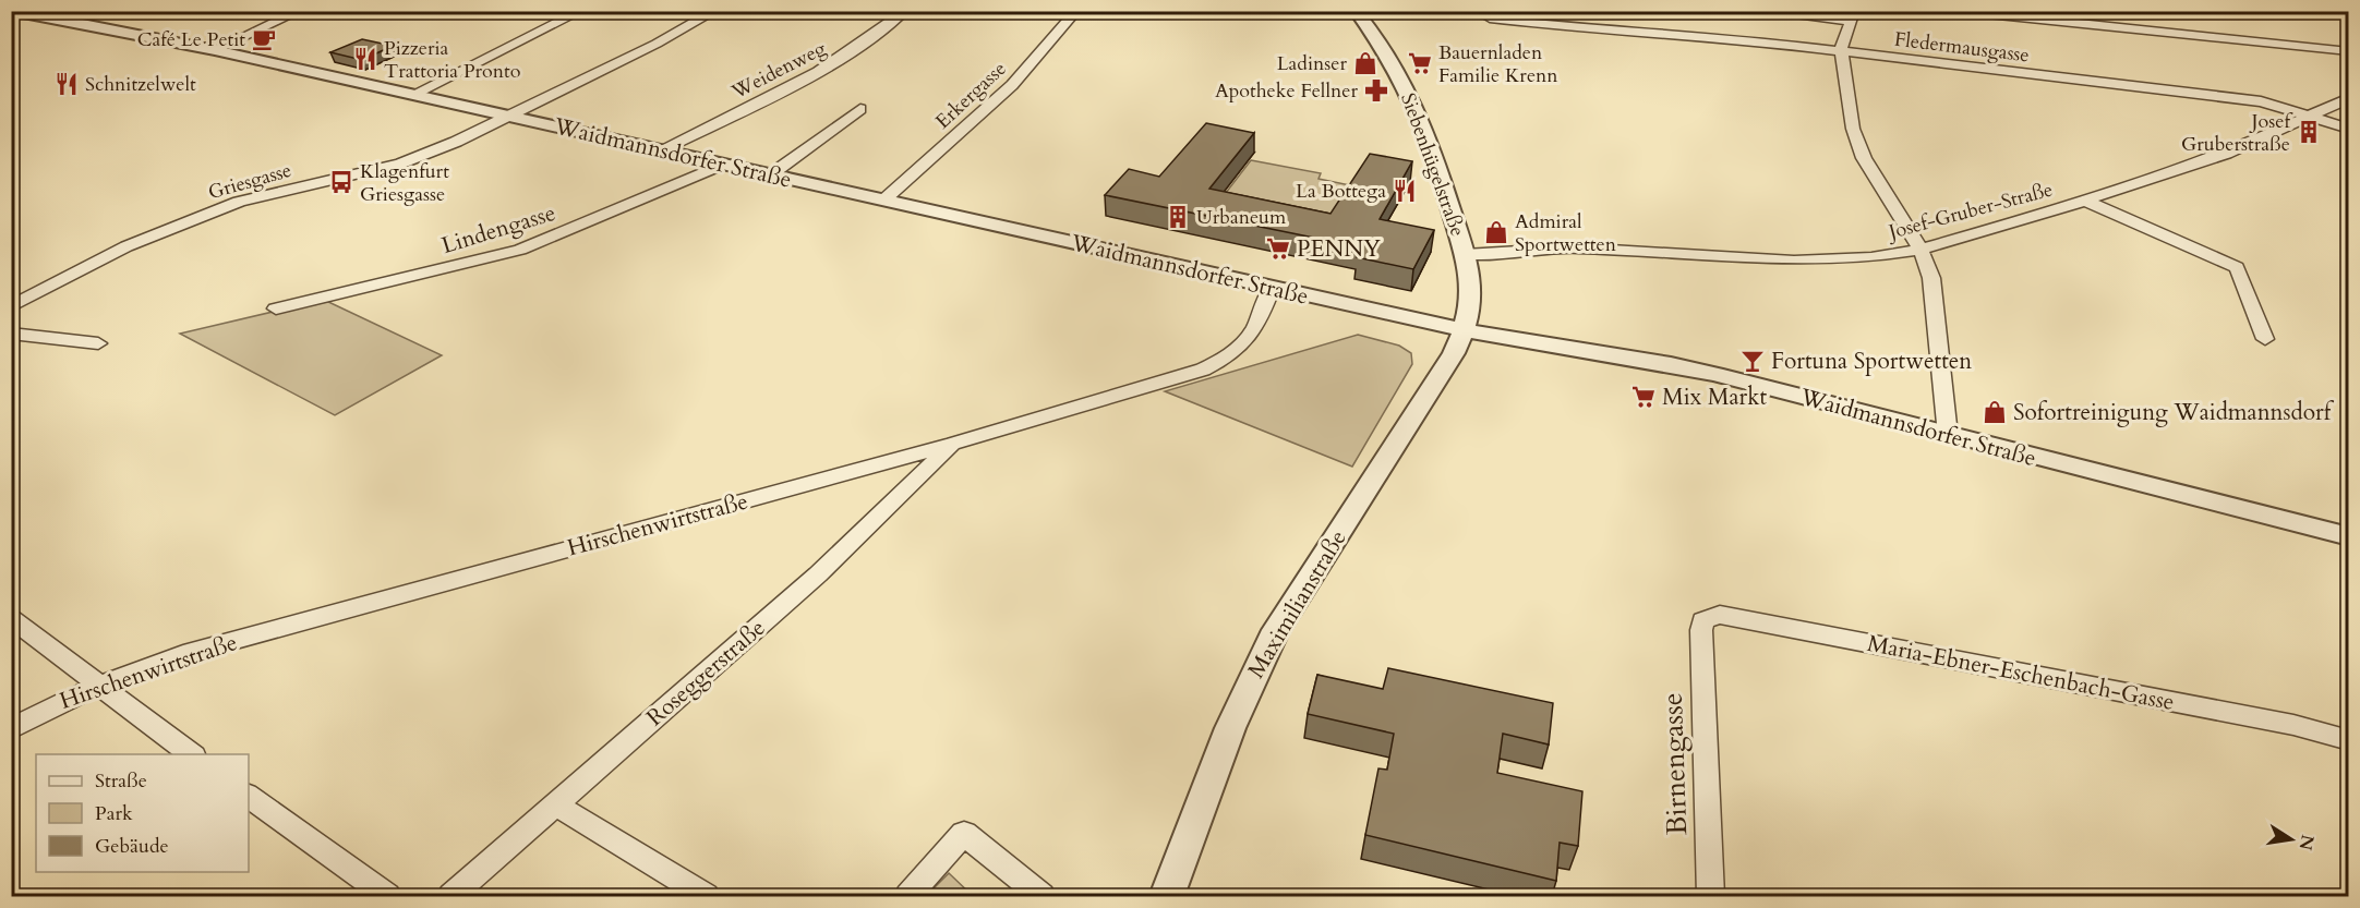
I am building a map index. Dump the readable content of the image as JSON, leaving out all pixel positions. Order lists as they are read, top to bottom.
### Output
{
  "streets": {
    "street": [
      "Fledermausgasse",
      "Weidenweg",
      "Erkergasse",
      "Waidmannsdorfer Straße",
      "Siebenhügelstraße",
      "Griesgasse",
      "Josef-Gruber-Straße",
      "Lindengasse",
      "Hirschenwirtstraße",
      "Maximilianstraße",
      "Roseggerstraße",
      "Maria-Ebner-Eschenbach-Gasse",
      "Birnengasse"
    ]
  },
  "crossings": [
    ["Fledermausgasse", "Josef-Gruber-Straße"],
    ["Weidenweg", "Waidmannsdorfer Straße"],
    ["Erkergasse", "Waidmannsdorfer Straße"],
    ["Waidmannsdorfer Straße", "Siebenhügelstraße"],
    ["Waidmannsdorfer Straße", "Griesgasse"],
    ["Waidmannsdorfer Straße", "Lindengasse"],
    ["Waidmannsdorfer Straße", "Hirschenwirtstraße"],
    ["Waidmannsdorfer Straße", "Maximilianstraße"],
    ["Siebenhügelstraße", "Josef-Gruber-Straße"],
    ["Siebenhügelstraße", "Maximilianstraße"],
    ["Hirschenwirtstraße", "Roseggerstraße"],
    ["Maria-Ebner-Eschenbach-Gasse", "Birnengasse"]
  ],
  "places": {
    "cafe": ["Café Le Petit"],
    "restaurant": ["Pizzeria Trattoria Pronto", "Schnitzelwelt", "La Bottega"],
    "shop": ["Ladinser", "Admiral Sportwetten", "Sofortreinigung Waidmannsdorf"],
    "supermarket": ["Bauernladen Familie Krenn", "PENNY", "Mix Markt"],
    "pharmacy": ["Apotheke Fellner"],
    "building": ["Josef Gruberstraße", "Urbaneum"],
    "bus stop": ["Klagenfurt Griesgasse"],
    "bar": ["Fortuna Sportwetten"]
  },
  "legend": ["Straße", "Park", "Gebäude"],
  "north": "right"
}
